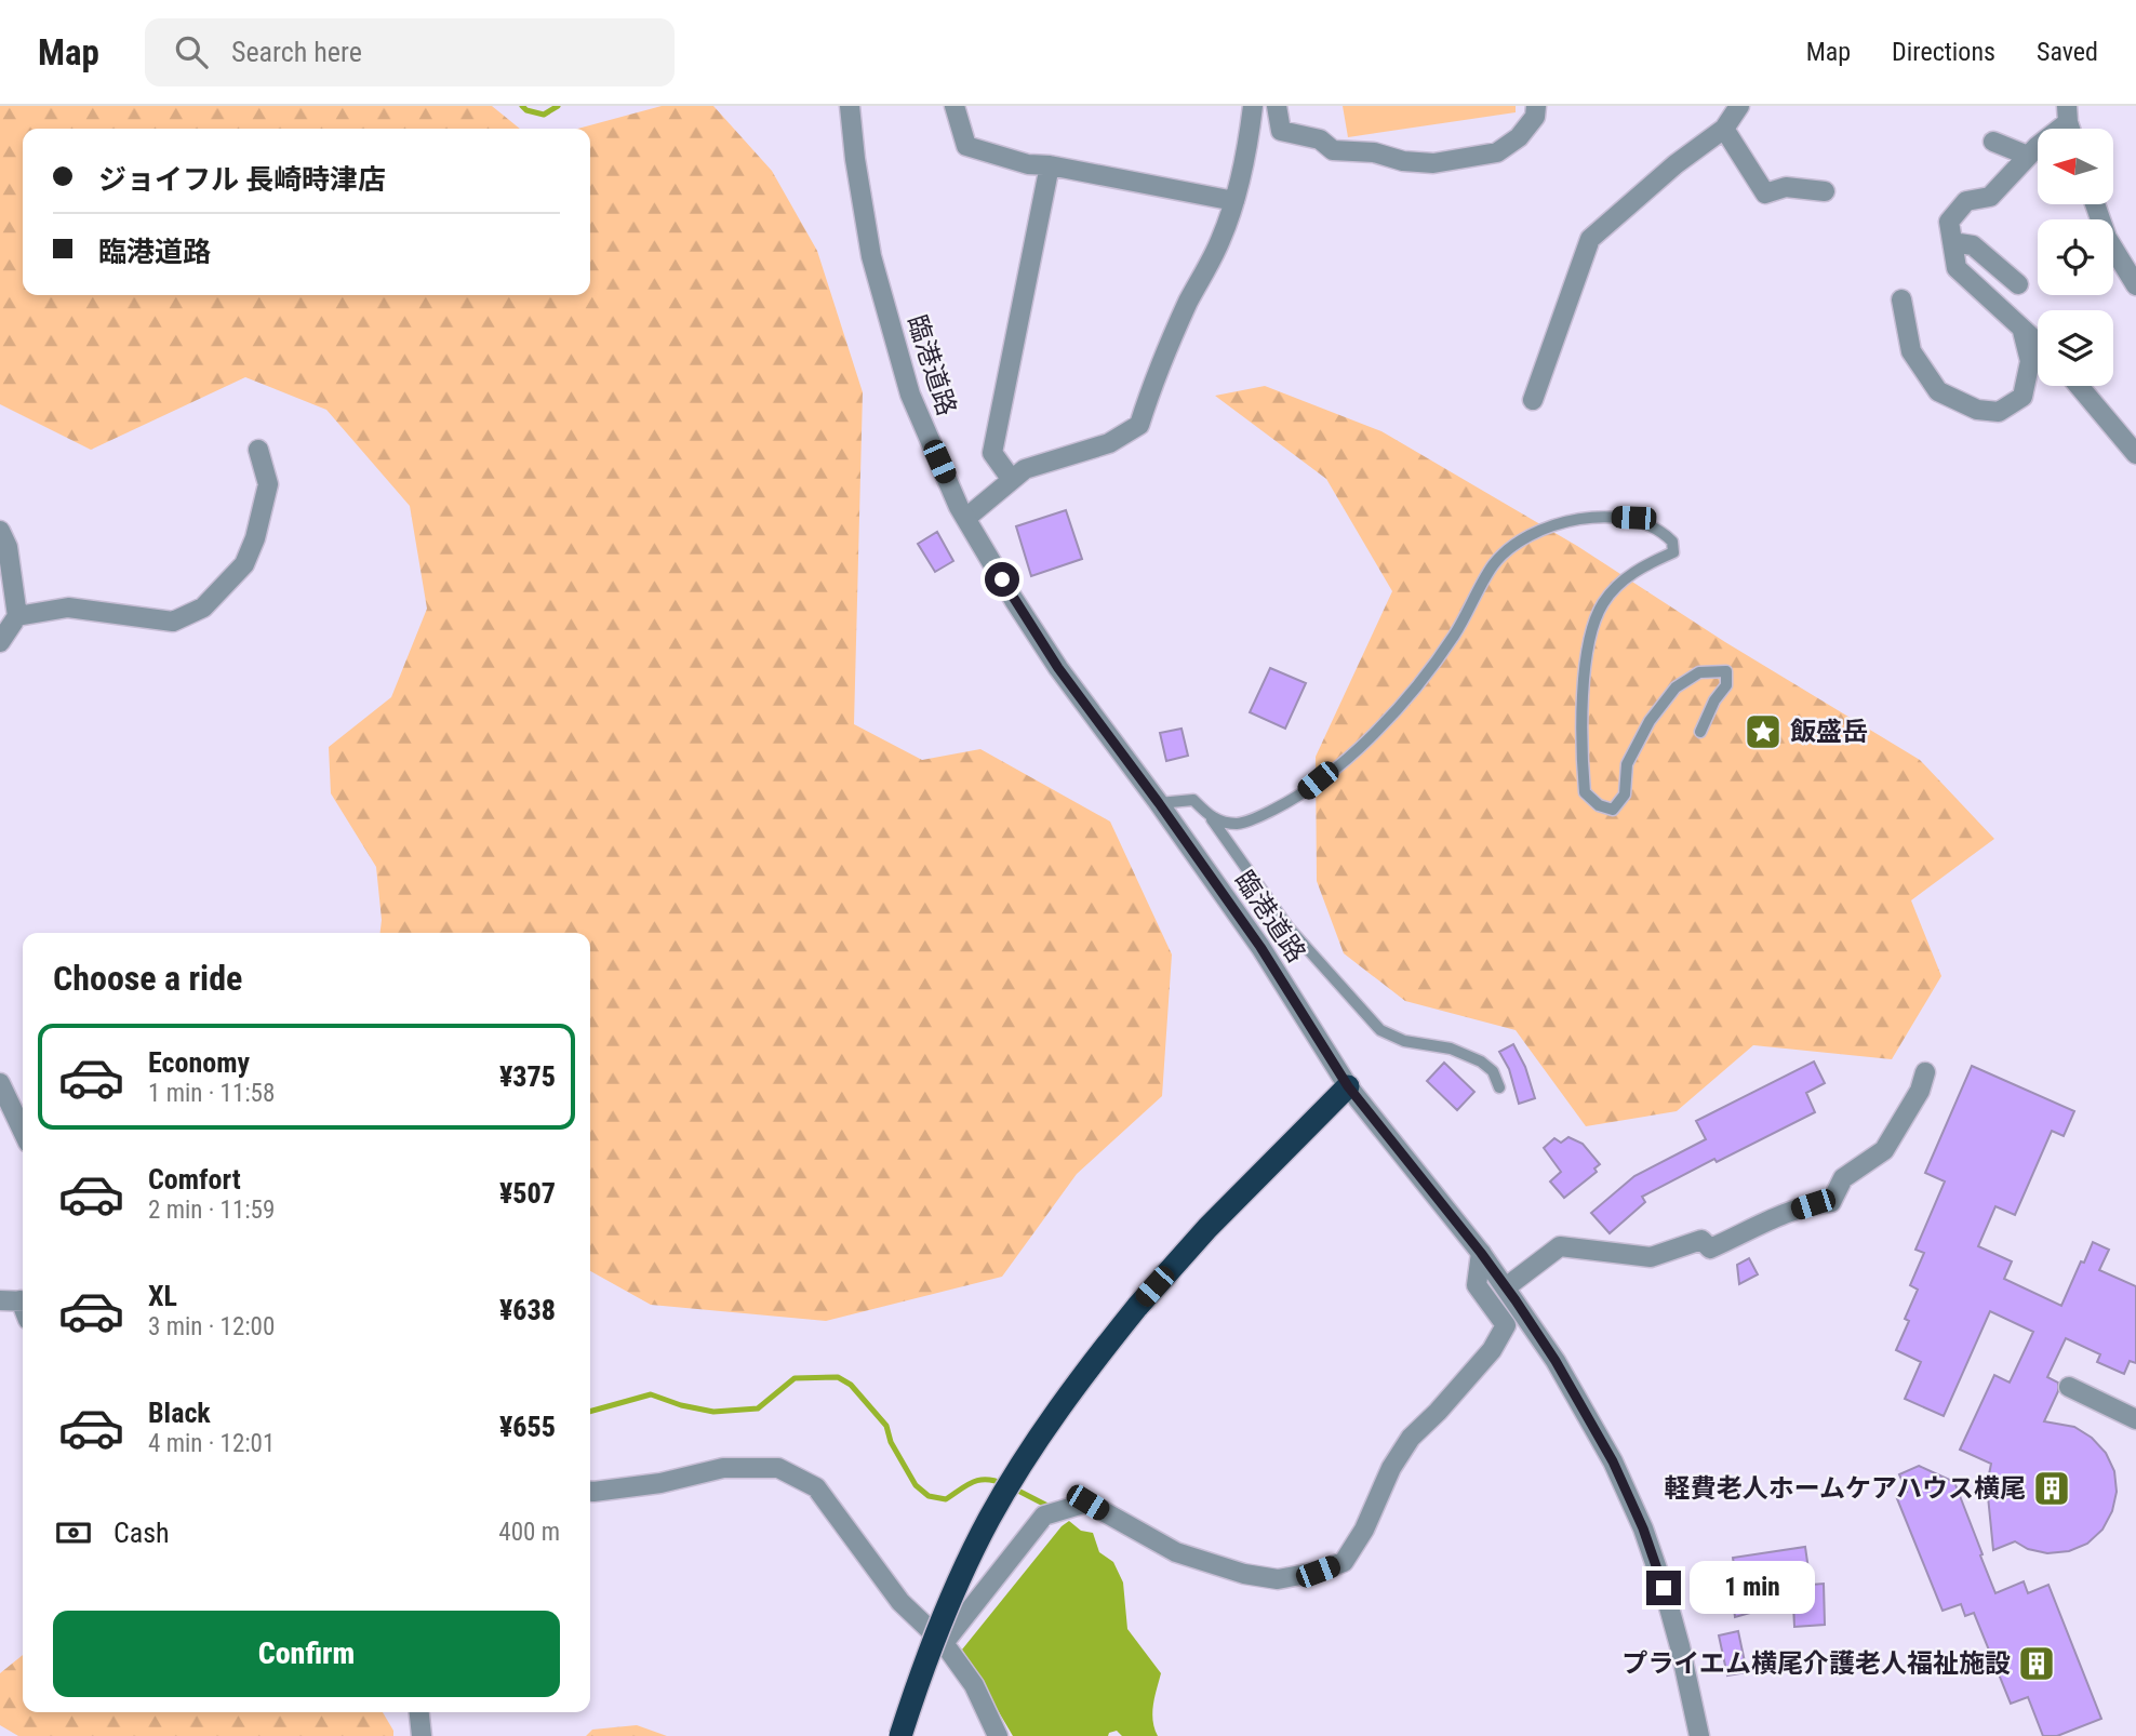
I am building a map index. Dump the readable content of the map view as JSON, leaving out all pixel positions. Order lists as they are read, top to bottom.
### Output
{
  "streets": {
    "street": ["臨港道路"]
  },
  "places": {
    "place": ["飯盛岳"],
    "building": ["軽費老人ホームケアハウス横尾", "プライエム横尾介護老人福祉施設"]
  },
  "north": "left",
  "page": {
    "header": "Map",
    "search": "Search here",
    "nav": ["Map", "Directions", "Saved"],
    "banner": ["ジョイフル 長崎時津店", "臨港道路"],
    "heading": "Choose a ride",
    "list": [
      {
        "name": "Economy",
        "note": "1 min · 11:58",
        "value": "¥375"
      },
      {
        "name": "Comfort",
        "note": "2 min · 11:59",
        "value": "¥507"
      },
      {
        "name": "XL",
        "note": "3 min · 12:00",
        "value": "¥638"
      },
      {
        "name": "Black",
        "note": "4 min · 12:01",
        "value": "¥655"
      }
    ],
    "pay": ["Cash", "400 m"],
    "bubble": "1 min",
    "buttons": "Confirm"
  }
}
